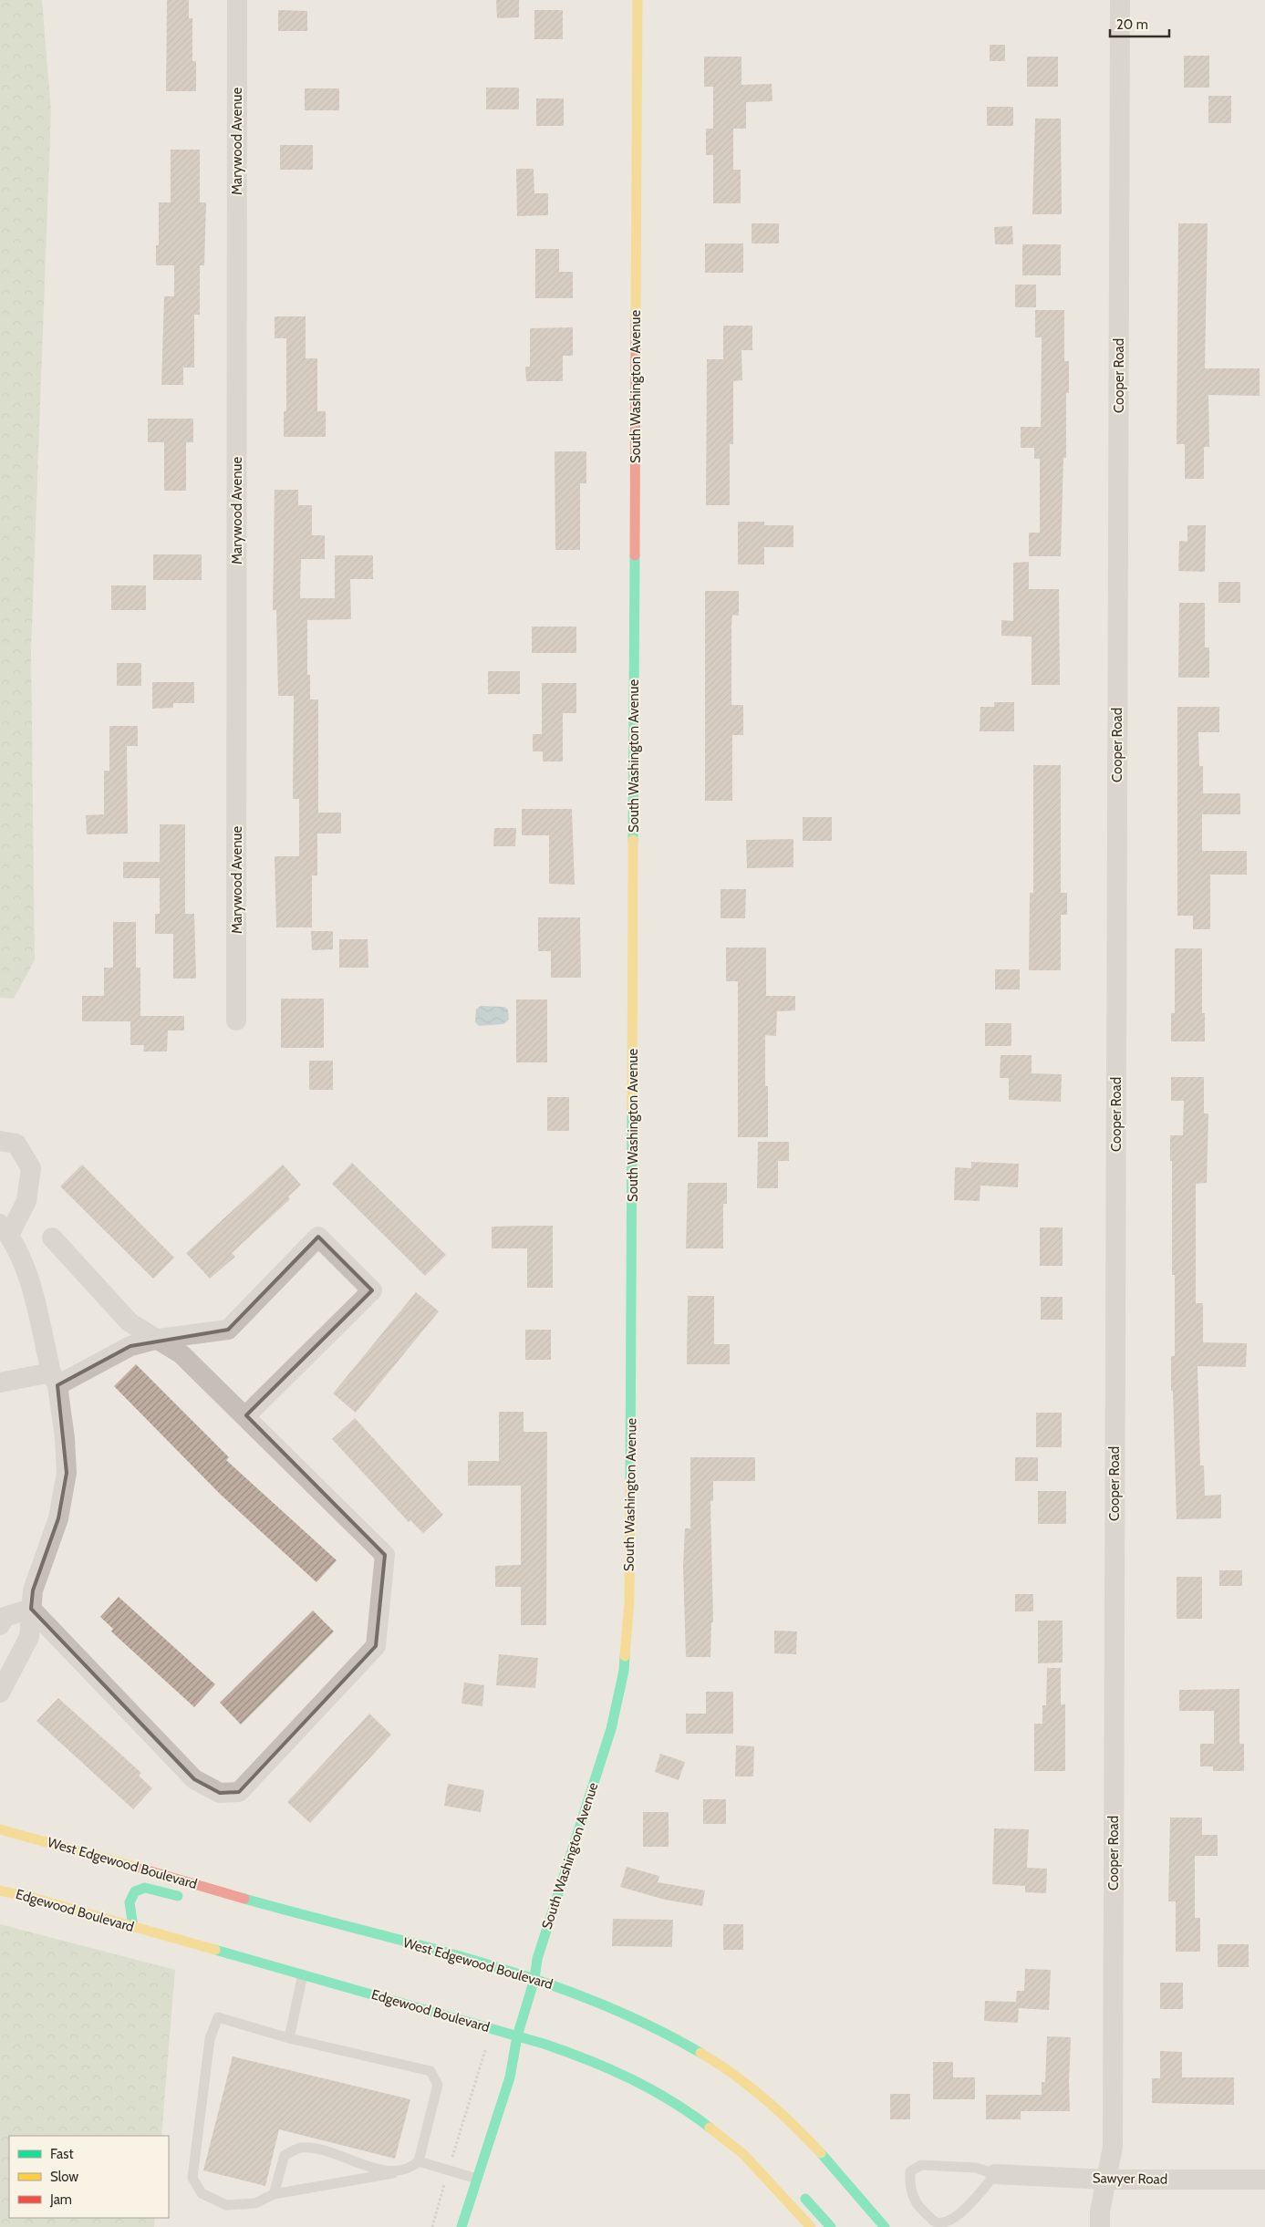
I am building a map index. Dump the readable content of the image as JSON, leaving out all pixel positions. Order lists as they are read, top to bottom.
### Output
{
  "streets": {
    "street": [
      "Marywood Avenue",
      "Cooper Road",
      "South Washington Avenue",
      "West Edgewood Boulevard",
      "Edgewood Boulevard",
      "Sawyer Road"
    ]
  },
  "crossings": [
    ["Cooper Road", "Sawyer Road"],
    ["South Washington Avenue", "West Edgewood Boulevard"],
    ["South Washington Avenue", "Edgewood Boulevard"]
  ],
  "legend": ["Fast", "Slow", "Jam"],
  "scale_bar": "20 m"
}
